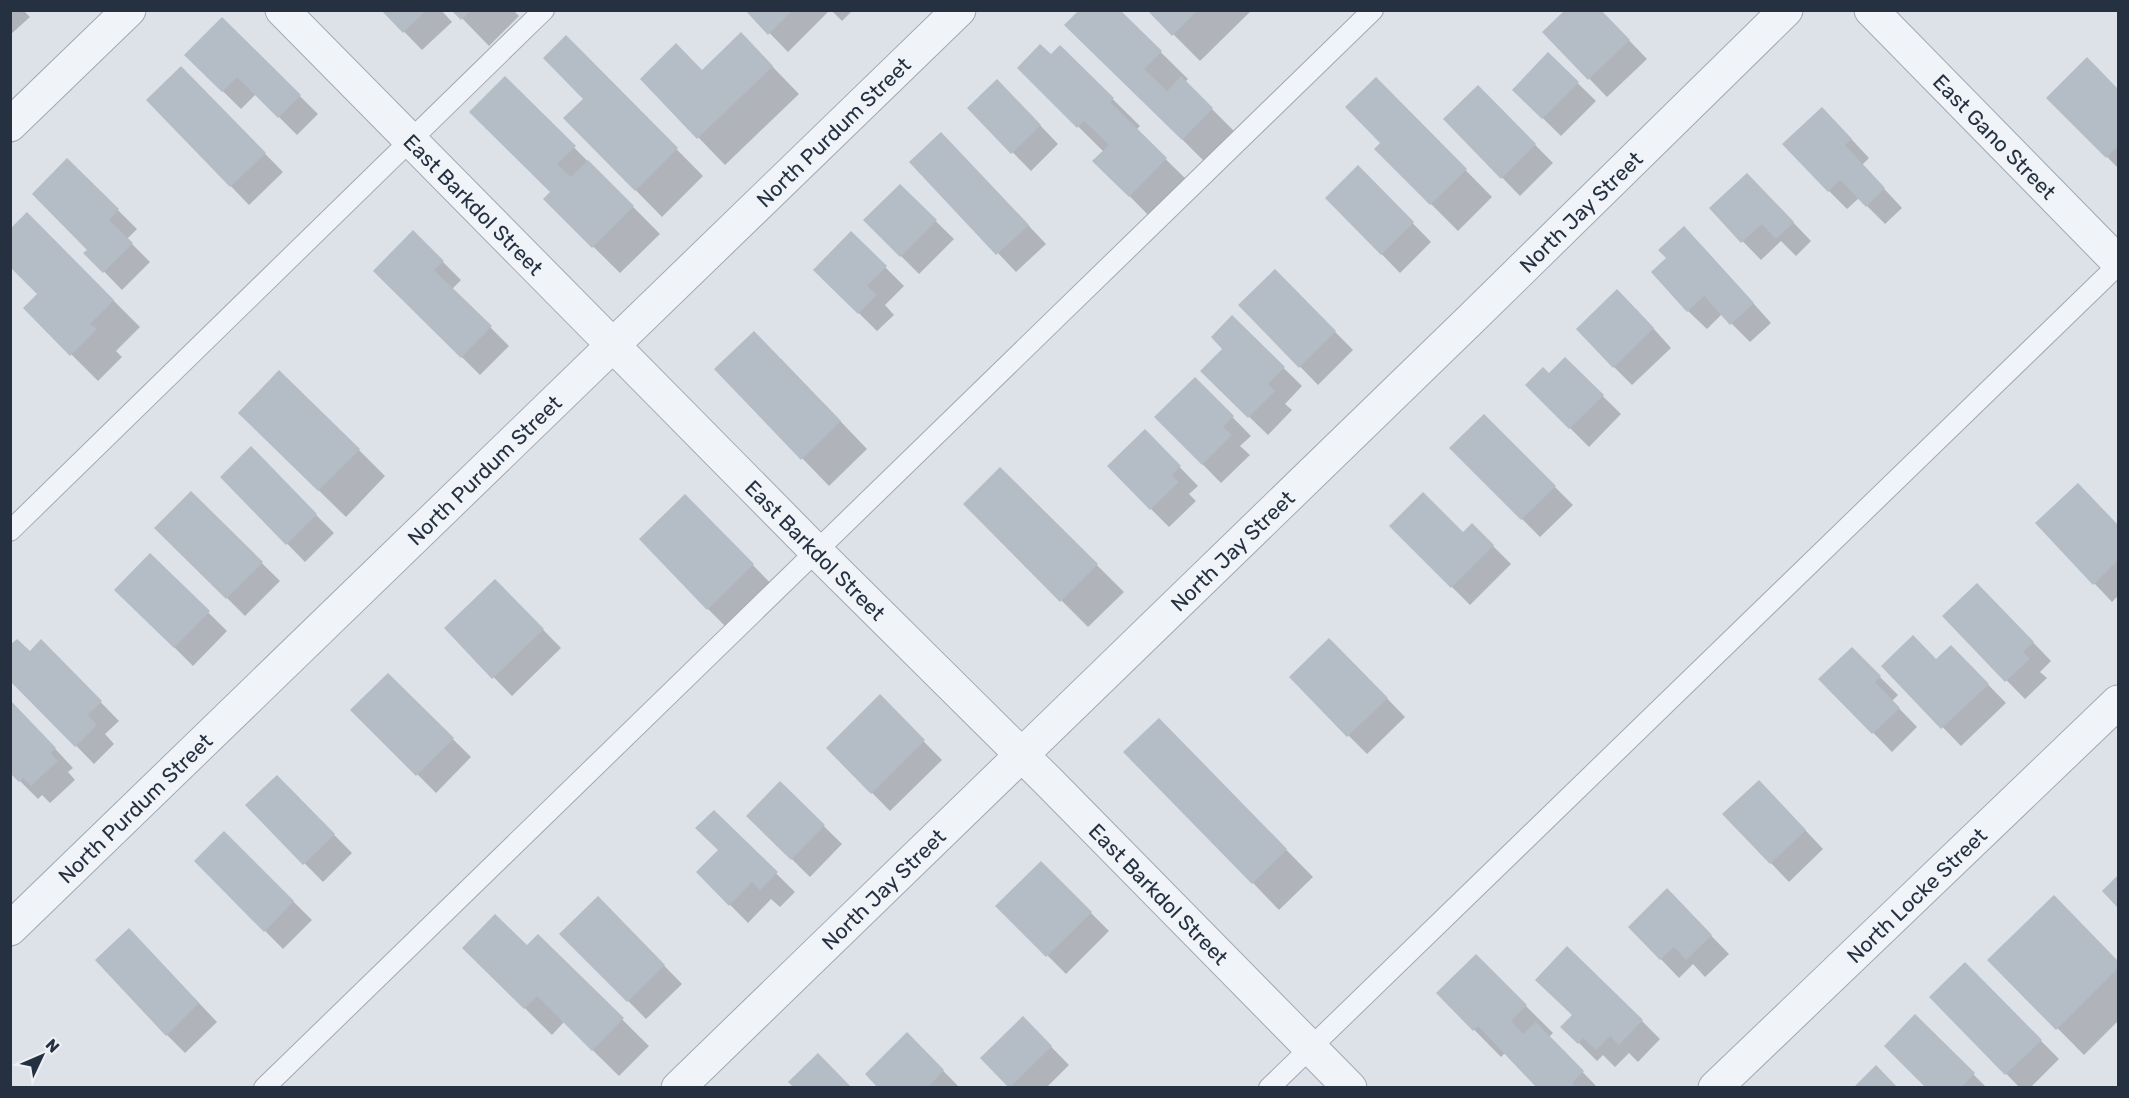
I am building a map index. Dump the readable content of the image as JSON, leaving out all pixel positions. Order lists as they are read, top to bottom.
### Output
{
  "streets": {
    "street": [
      "North Purdum Street",
      "East Gano Street",
      "East Barkdol Street",
      "North Jay Street",
      "North Locke Street"
    ]
  },
  "crossings": [
    ["North Purdum Street", "East Barkdol Street"],
    ["East Barkdol Street", "North Jay Street"]
  ],
  "north": "top right"
}
